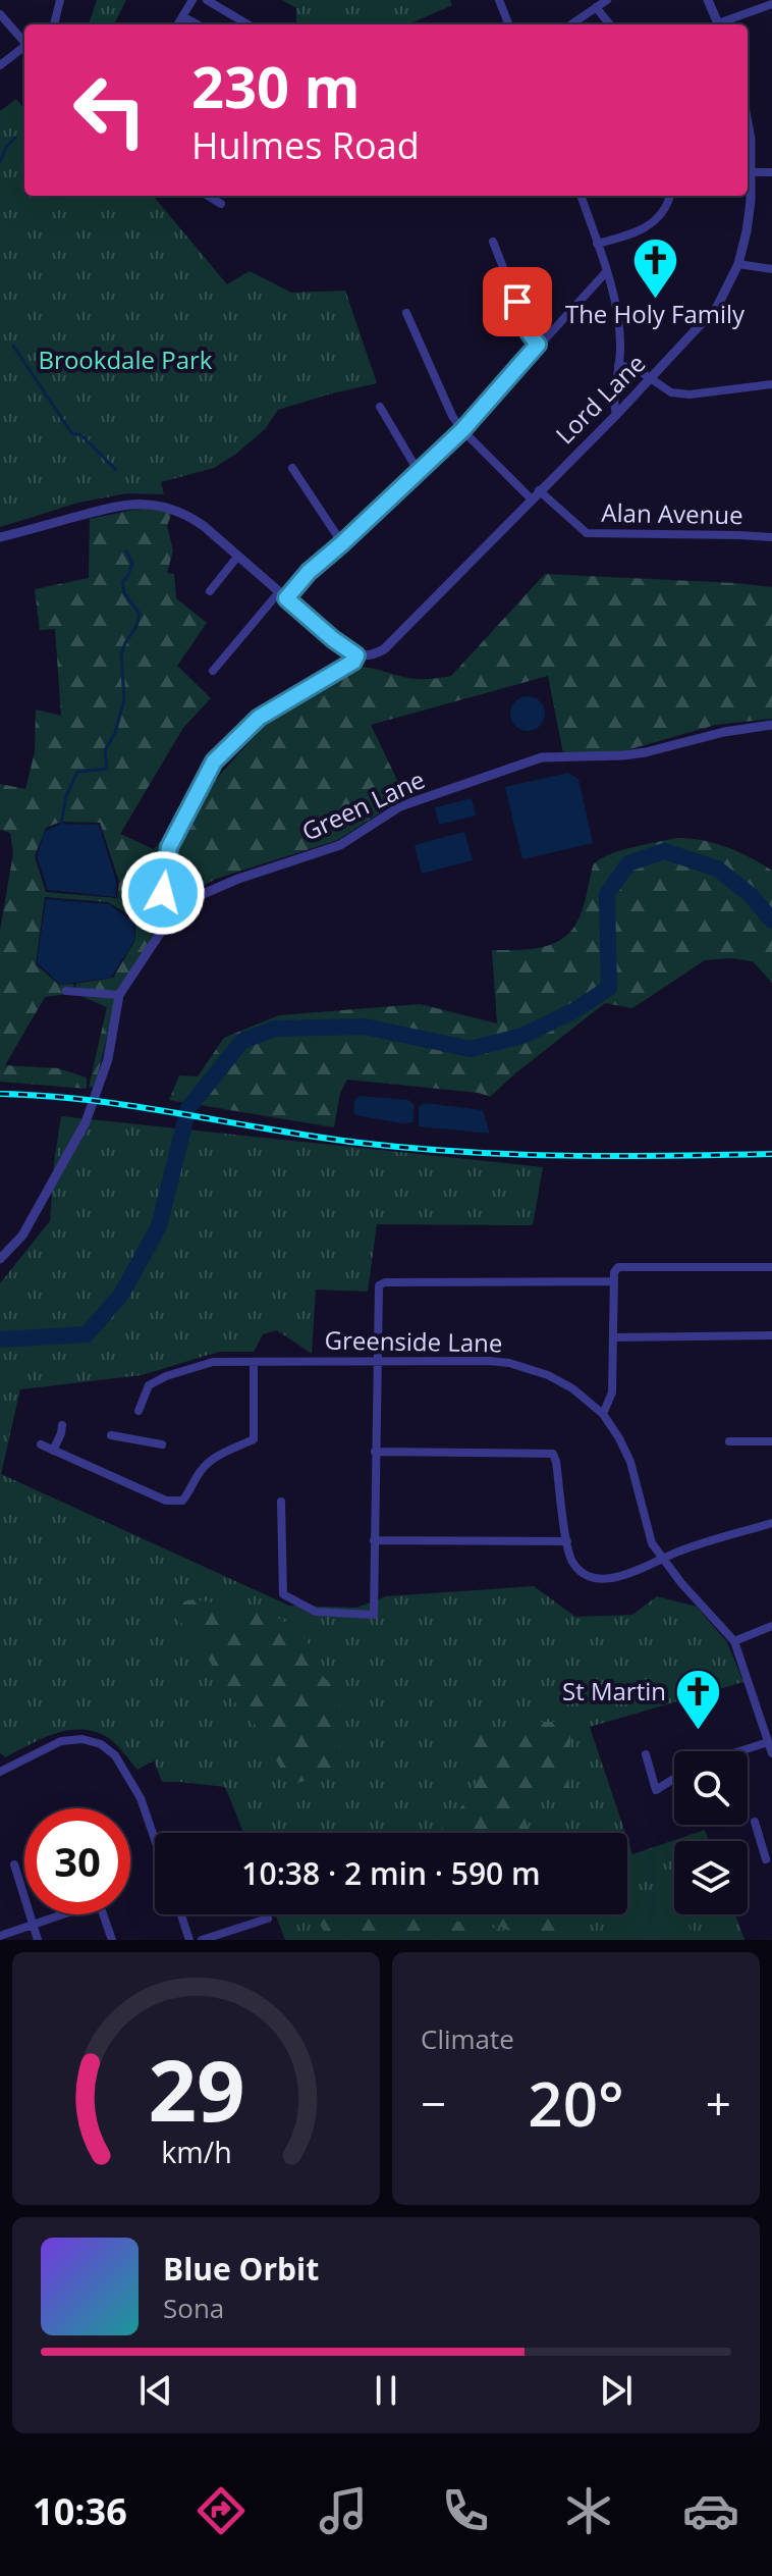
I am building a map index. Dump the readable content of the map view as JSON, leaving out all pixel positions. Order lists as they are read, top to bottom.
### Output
{
  "streets": {
    "street": [
      "Lord Lane",
      "Alan Avenue",
      "Green Lane",
      "Greenside Lane"
    ]
  },
  "crossings": [
    ["Lord Lane", "Alan Avenue"]
  ],
  "parks": ["Brookdale Park"],
  "places": {
    "church": ["The Holy Family", "St Martin"]
  },
  "page": {
    "turn": ["230 m", "Hulmes Road"],
    "limit": "30",
    "trip": "10:38 · 2 min · 590 m",
    "tile": "Climate",
    "heat": ["−", "20°", "+"],
    "song": ["Blue Orbit", "Sona"],
    "tabs": "10:36",
    "gauge": ["29", "km/h"]
  }
}
